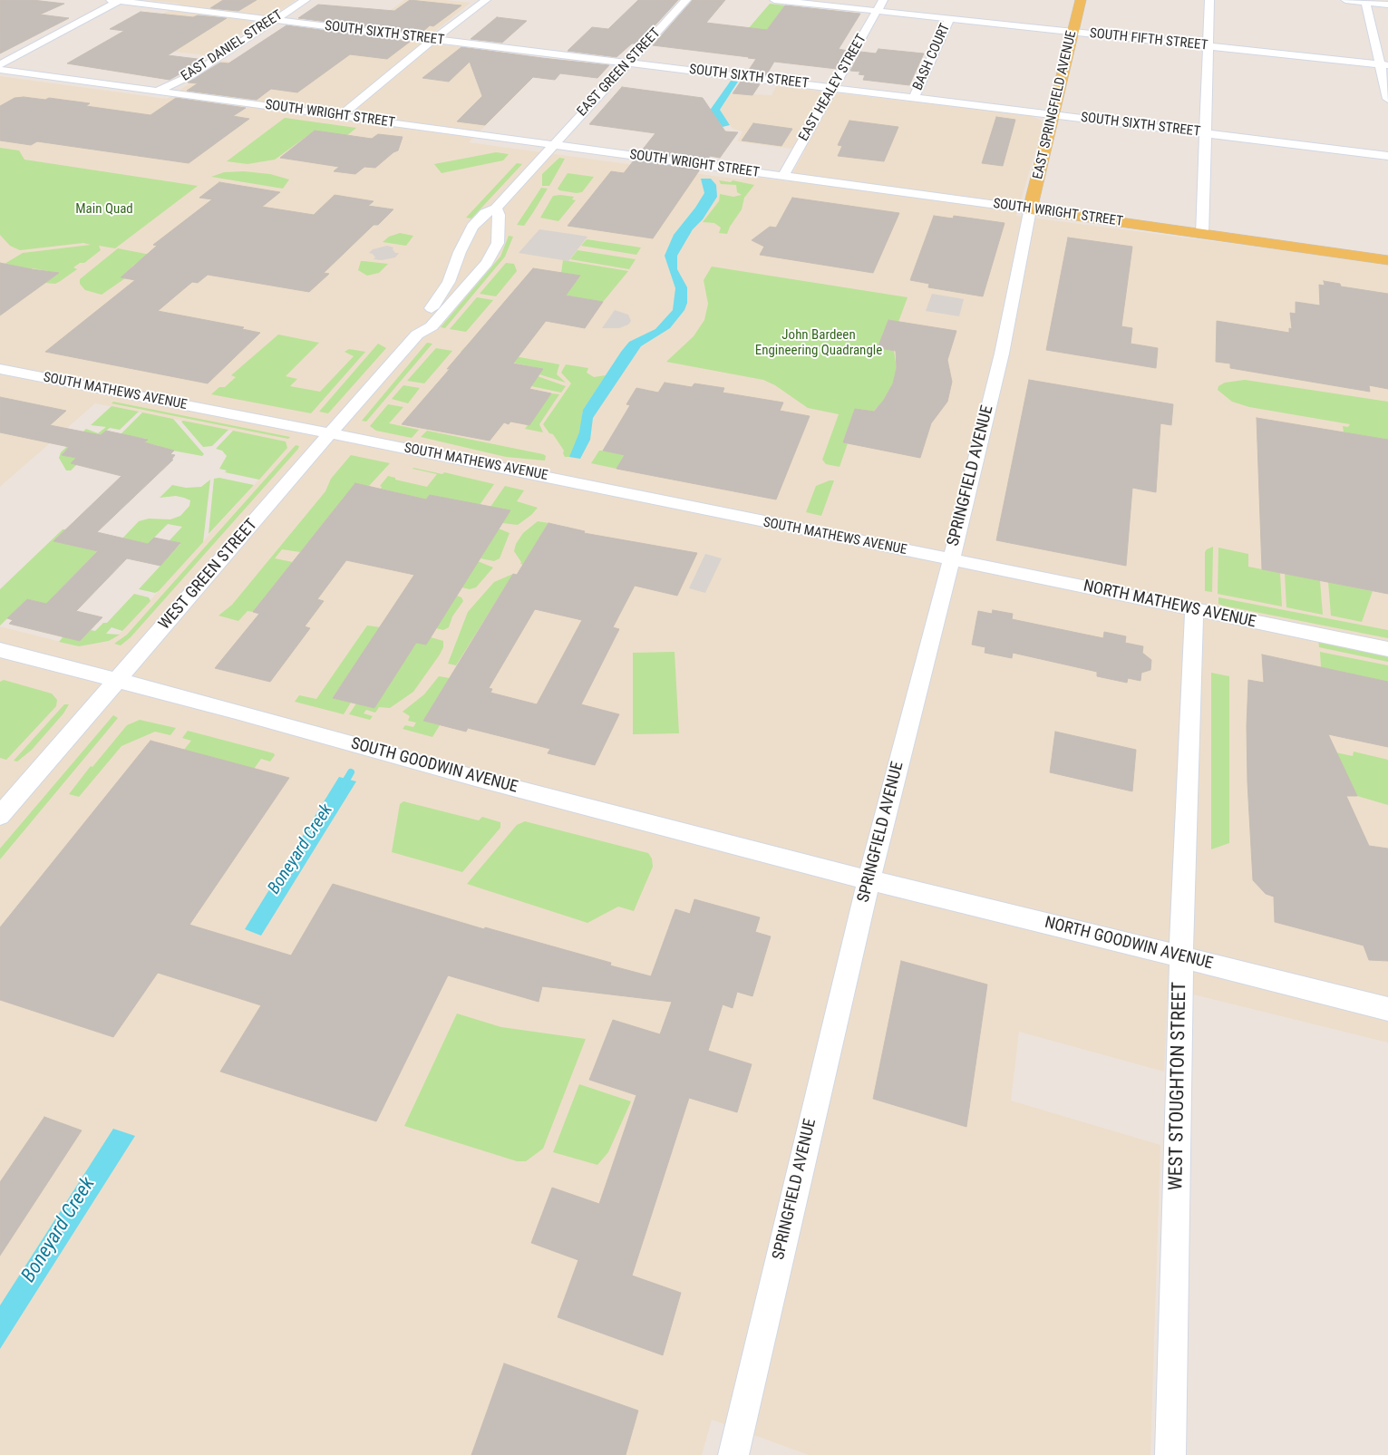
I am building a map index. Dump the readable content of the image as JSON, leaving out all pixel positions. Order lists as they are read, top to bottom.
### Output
{
  "streets": {
    "main road": ["EAST SPRINGFIELD AVENUE", "SOUTH WRIGHT STREET"],
    "street": [
      "SOUTH SIXTH STREET",
      "SOUTH FIFTH STREET",
      "EAST DANIEL STREET",
      "BASH COURT",
      "EAST GREEN STREET",
      "EAST HEALEY STREET",
      "SOUTH MATHEWS AVENUE",
      "SPRINGFIELD AVENUE",
      "WEST GREEN STREET",
      "NORTH MATHEWS AVENUE",
      "SOUTH GOODWIN AVENUE",
      "NORTH GOODWIN AVENUE",
      "WEST STOUGHTON STREET"
    ]
  },
  "crossings": [
    ["SOUTH SIXTH STREET", "EAST DANIEL STREET"],
    ["SOUTH SIXTH STREET", "BASH COURT"],
    ["SOUTH SIXTH STREET", "EAST GREEN STREET"],
    ["SOUTH SIXTH STREET", "EAST HEALEY STREET"],
    ["SOUTH SIXTH STREET", "EAST SPRINGFIELD AVENUE"],
    ["SOUTH FIFTH STREET", "BASH COURT"],
    ["SOUTH FIFTH STREET", "EAST HEALEY STREET"],
    ["SOUTH FIFTH STREET", "EAST SPRINGFIELD AVENUE"],
    ["EAST DANIEL STREET", "SOUTH WRIGHT STREET"],
    ["EAST GREEN STREET", "SOUTH WRIGHT STREET"],
    ["EAST GREEN STREET", "WEST GREEN STREET"],
    ["EAST HEALEY STREET", "SOUTH WRIGHT STREET"],
    ["EAST SPRINGFIELD AVENUE", "SOUTH WRIGHT STREET"],
    ["EAST SPRINGFIELD AVENUE", "SPRINGFIELD AVENUE"],
    ["SOUTH WRIGHT STREET", "SPRINGFIELD AVENUE"],
    ["SOUTH WRIGHT STREET", "WEST GREEN STREET"],
    ["SOUTH MATHEWS AVENUE", "SPRINGFIELD AVENUE"],
    ["SOUTH MATHEWS AVENUE", "WEST GREEN STREET"],
    ["SOUTH MATHEWS AVENUE", "NORTH MATHEWS AVENUE"],
    ["SPRINGFIELD AVENUE", "NORTH MATHEWS AVENUE"],
    ["SPRINGFIELD AVENUE", "SOUTH GOODWIN AVENUE"],
    ["SPRINGFIELD AVENUE", "NORTH GOODWIN AVENUE"],
    ["WEST GREEN STREET", "SOUTH GOODWIN AVENUE"],
    ["NORTH MATHEWS AVENUE", "WEST STOUGHTON STREET"],
    ["SOUTH GOODWIN AVENUE", "NORTH GOODWIN AVENUE"],
    ["NORTH GOODWIN AVENUE", "WEST STOUGHTON STREET"]
  ],
  "water": ["Boneyard Creek"],
  "parks": ["Main Quad", "John Bardeen Engineering Quadrangle"]
}
